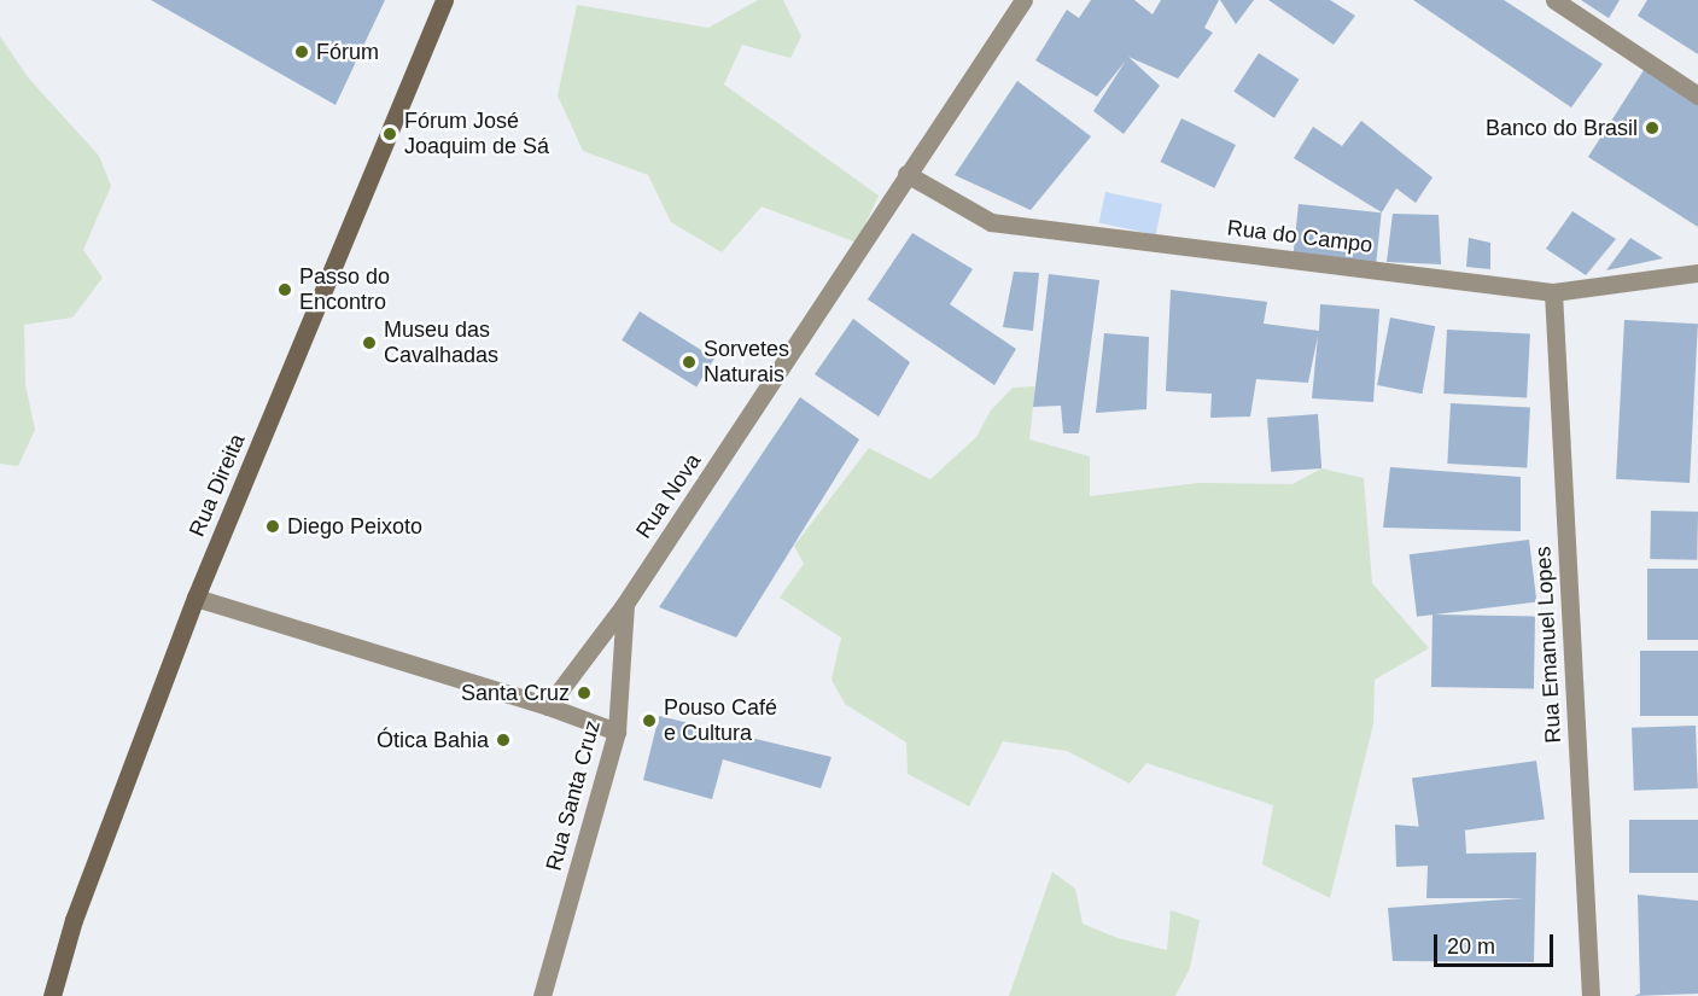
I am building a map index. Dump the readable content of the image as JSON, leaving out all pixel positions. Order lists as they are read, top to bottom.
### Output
{
  "streets": {
    "main road": ["Rua Direita"],
    "street": [
      "Rua do Campo",
      "Rua Nova",
      "Rua Emanuel Lopes",
      "Rua Santa Cruz"
    ]
  },
  "crossings": [
    ["Rua do Campo", "Rua Nova"],
    ["Rua do Campo", "Rua Emanuel Lopes"],
    ["Rua Nova", "Rua Santa Cruz"]
  ],
  "places": [
    "Fórum",
    "Banco do Brasil",
    "Fórum José Joaquim de Sá",
    "Passo do Encontro",
    "Museu das Cavalhadas",
    "Sorvetes Naturais",
    "Diego Peixoto",
    "Santa Cruz",
    "Pouso Café e Cultura",
    "Ótica Bahia"
  ],
  "scale_bar": "20 m"
}
